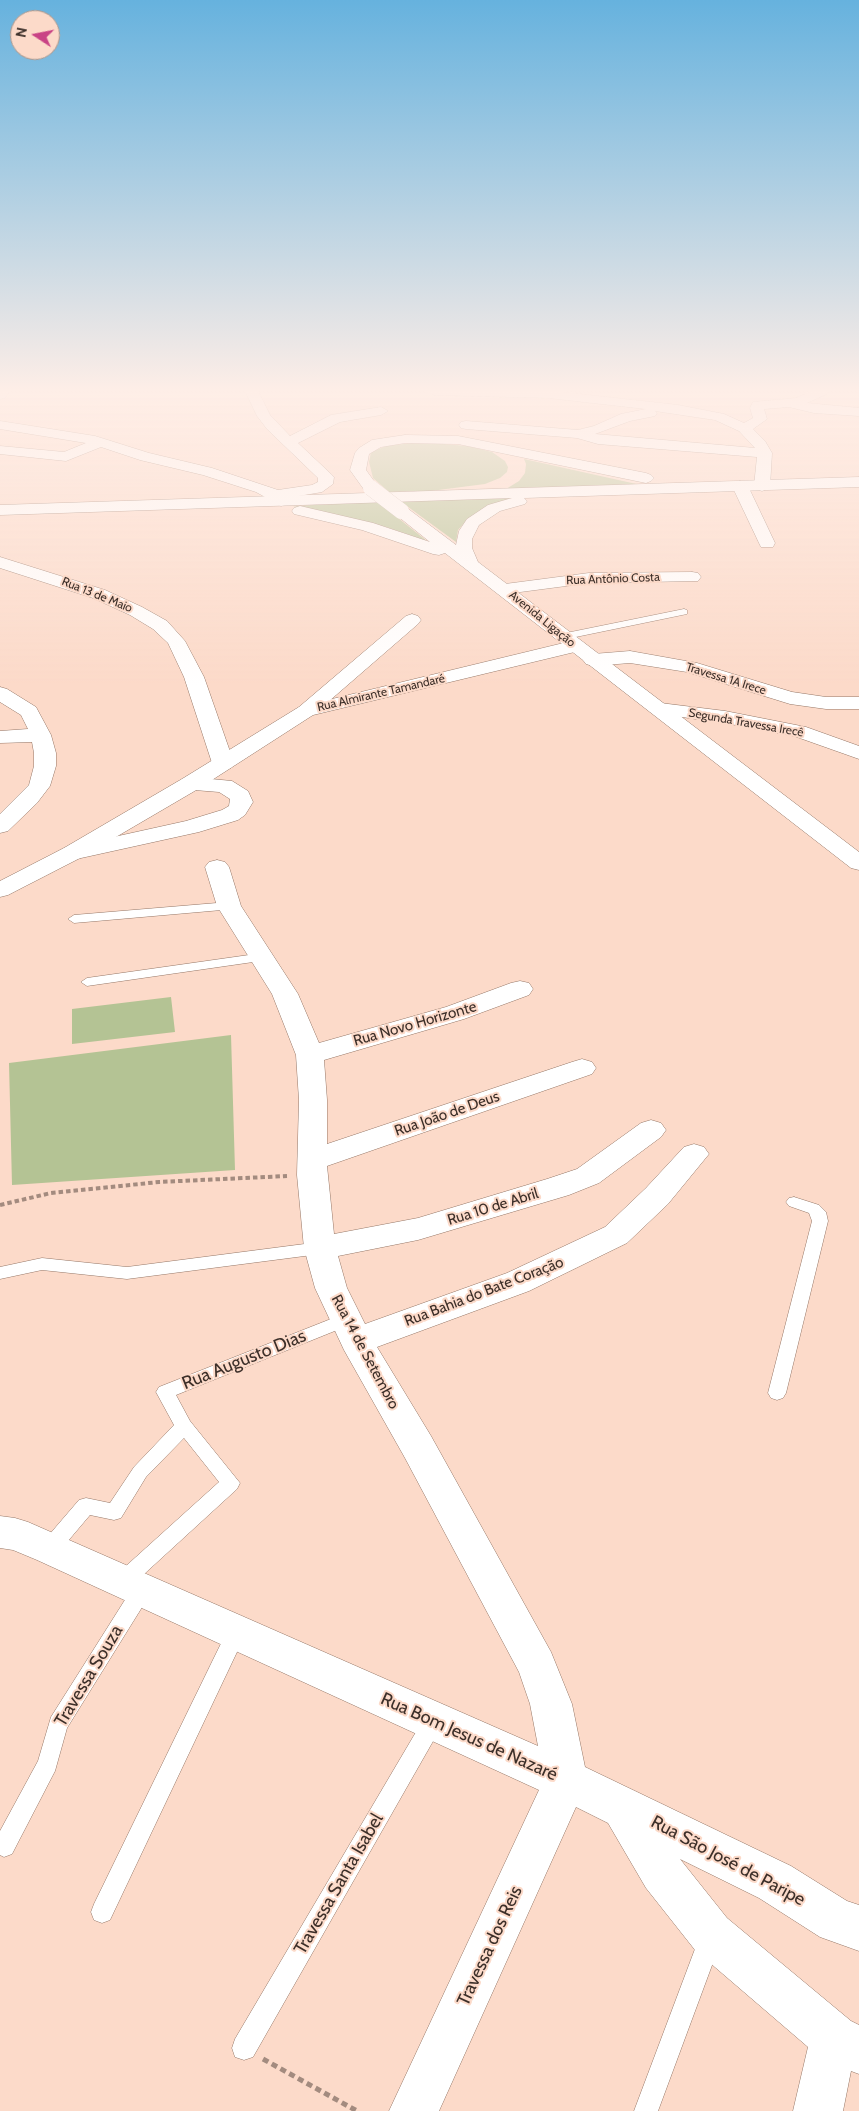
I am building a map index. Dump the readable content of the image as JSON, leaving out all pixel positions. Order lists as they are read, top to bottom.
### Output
{
  "streets": {
    "street": [
      "Rua Antônio Costa",
      "Rua 13 de Maio",
      "Avenida Ligação",
      "Travessa 1A Irece",
      "Rua Almirante Tamandaré",
      "Segunda Travessa Irecê",
      "Rua Novo Horizonte",
      "Rua João de Deus",
      "Rua 10 de Abril",
      "Rua Bahia do Bate Coração",
      "Rua 14 de Setembro",
      "Rua Bom Jesus de Nazaré",
      "Rua São José de Paripe",
      "Travessa dos Reis"
    ],
    "lane": ["Rua Augusto Dias", "Travessa Souza", "Travessa Santa Isabel"]
  },
  "crossings": [
    ["Rua Antônio Costa", "Avenida Ligação"],
    ["Rua 13 de Maio", "Rua Almirante Tamandaré"],
    ["Avenida Ligação", "Travessa 1A Irece"],
    ["Avenida Ligação", "Rua Almirante Tamandaré"],
    ["Avenida Ligação", "Segunda Travessa Irecê"],
    ["Rua Novo Horizonte", "Rua 14 de Setembro"],
    ["Rua João de Deus", "Rua 14 de Setembro"],
    ["Rua 10 de Abril", "Rua 14 de Setembro"],
    ["Rua Bahia do Bate Coração", "Rua 14 de Setembro"],
    ["Rua Bahia do Bate Coração", "Rua Augusto Dias"],
    ["Rua 14 de Setembro", "Rua Augusto Dias"],
    ["Rua 14 de Setembro", "Rua Bom Jesus de Nazaré"],
    ["Rua 14 de Setembro", "Travessa dos Reis"],
    ["Rua Augusto Dias", "Travessa Souza"],
    ["Travessa Souza", "Rua Bom Jesus de Nazaré"],
    ["Rua Bom Jesus de Nazaré", "Rua São José de Paripe"],
    ["Rua Bom Jesus de Nazaré", "Travessa Santa Isabel"],
    ["Rua Bom Jesus de Nazaré", "Travessa dos Reis"]
  ],
  "north": "left"
}
